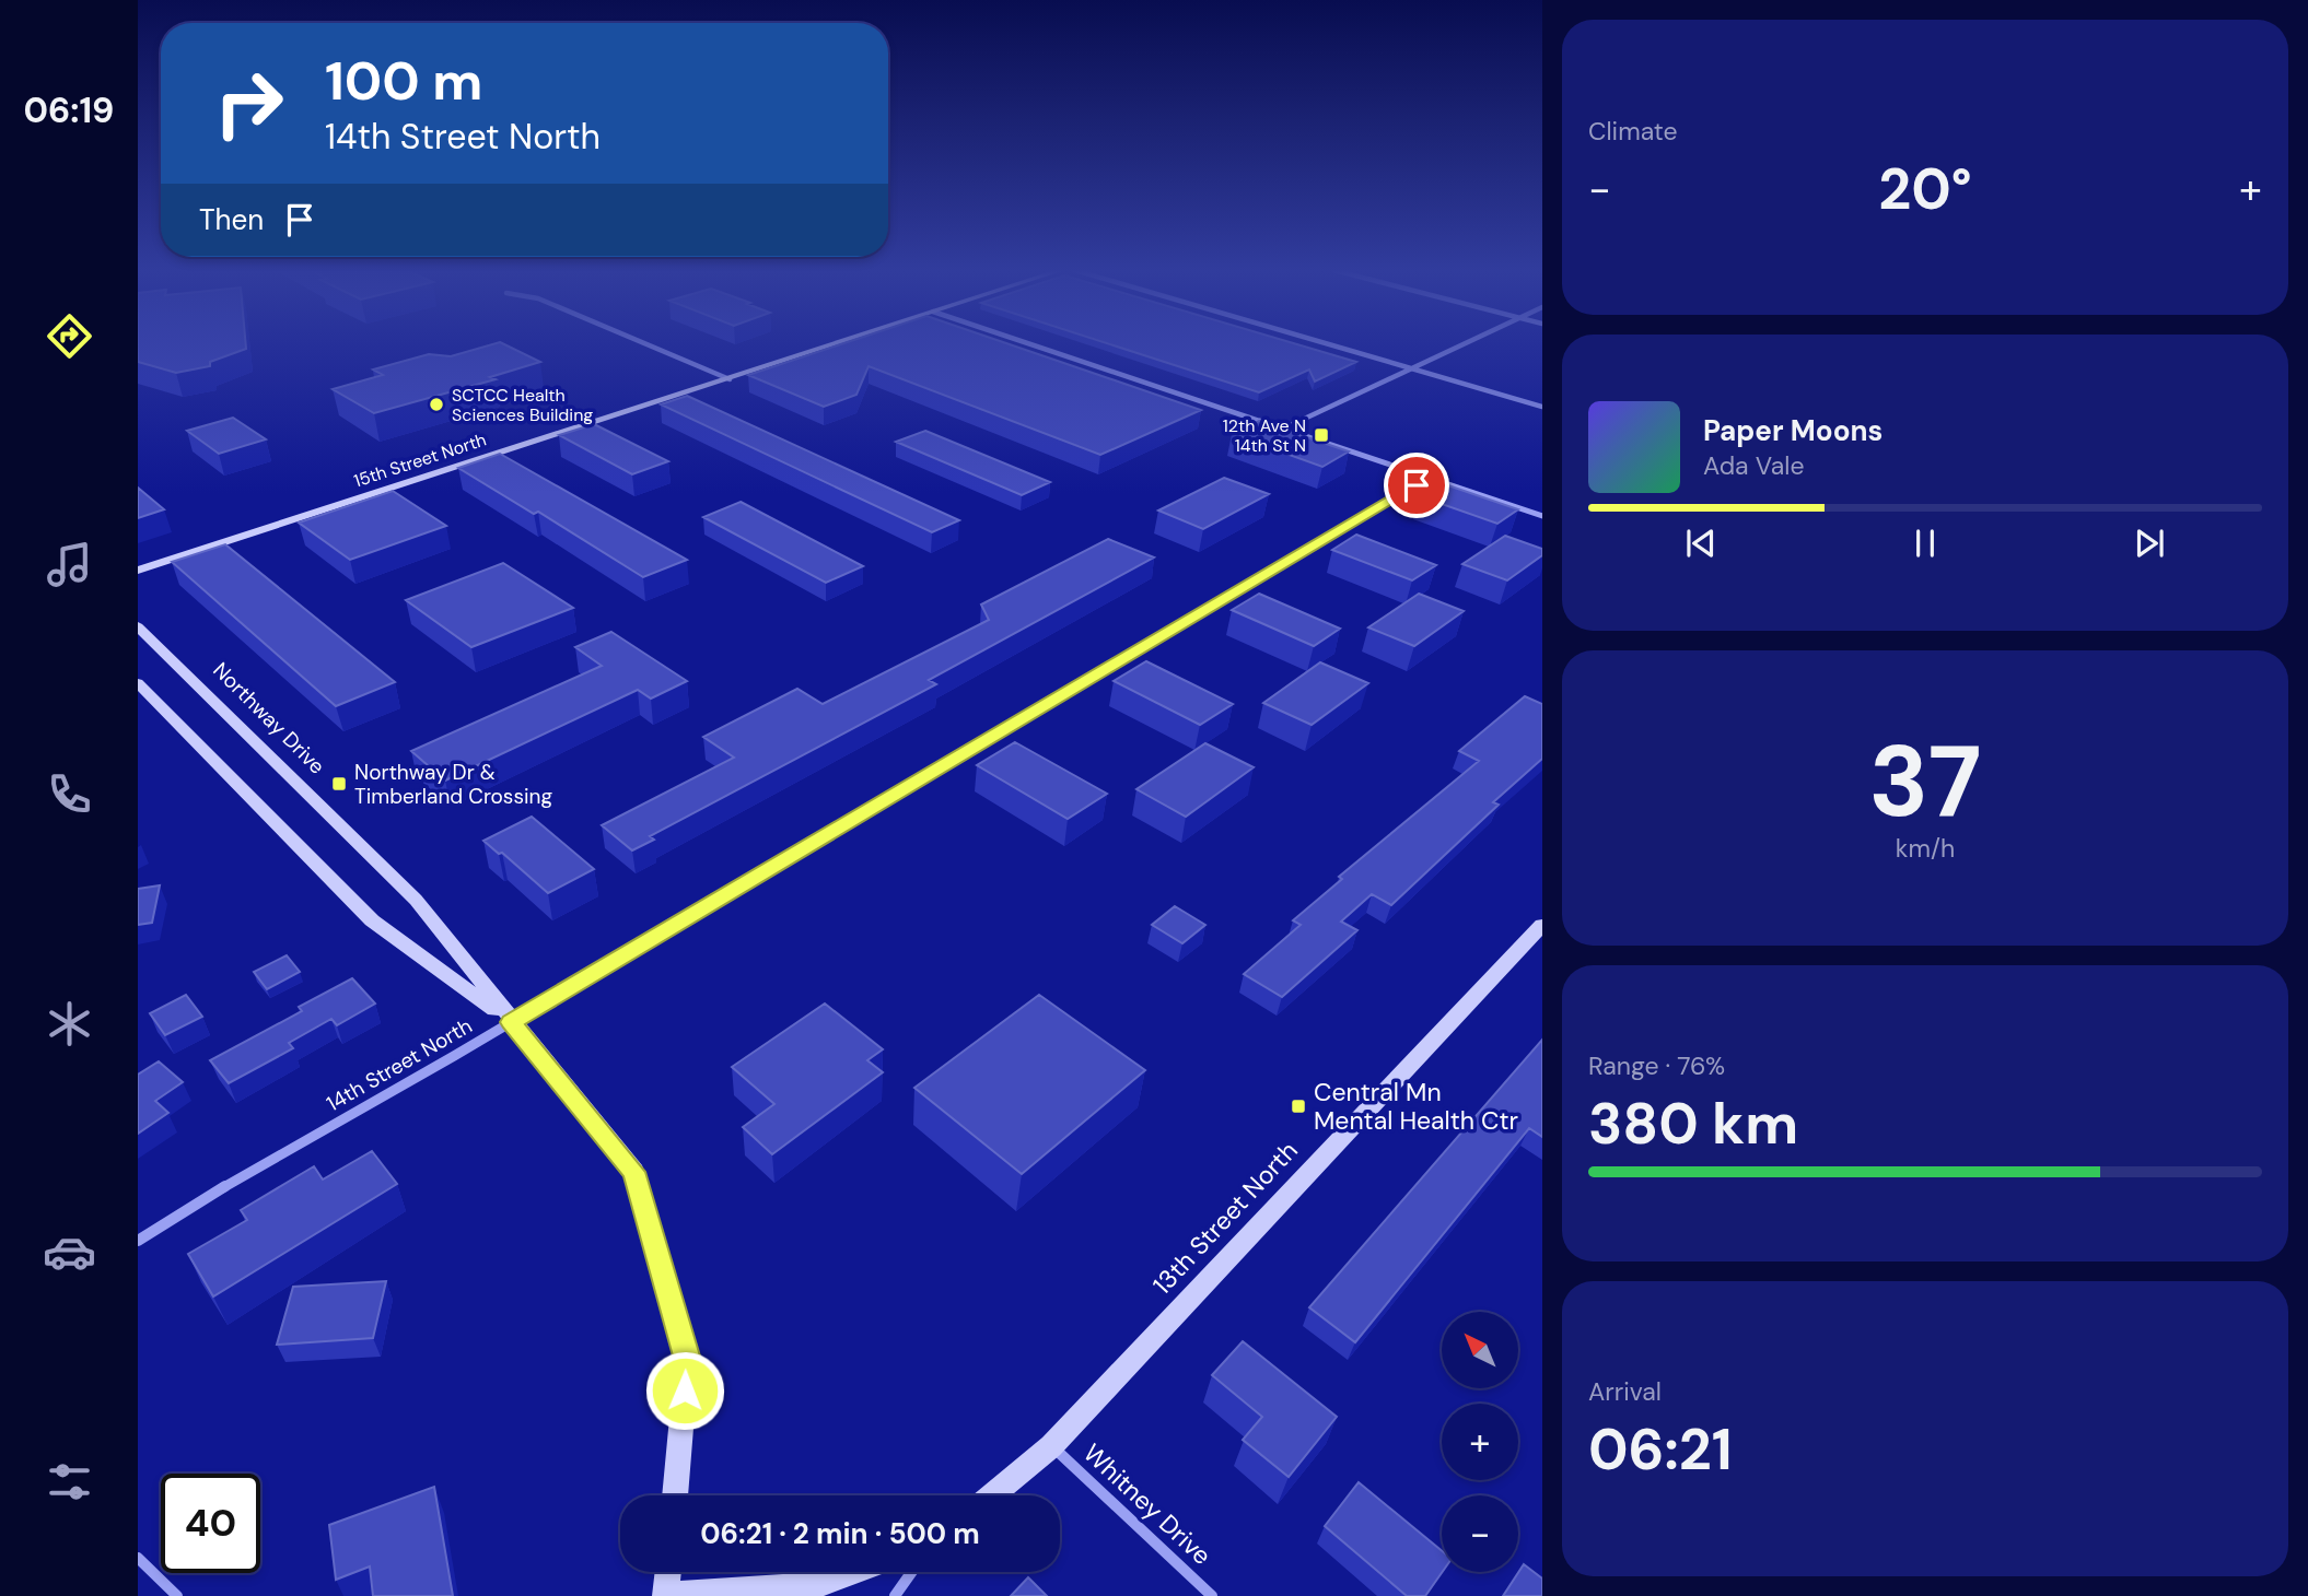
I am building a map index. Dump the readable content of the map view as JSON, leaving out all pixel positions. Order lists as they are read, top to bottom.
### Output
{
  "streets": {
    "street": [
      "15th Street North",
      "Northway Drive",
      "14th Street North",
      "13th Street North",
      "Whitney Drive"
    ]
  },
  "crossings": [
    ["Northway Drive", "14th Street North"],
    ["13th Street North", "Whitney Drive"]
  ],
  "places": {
    "other": ["SCTCC Health Sciences Building"],
    "transit": ["12th Ave N 14th St N", "Northway Dr & Timberland Crossing", "Central Mn Mental Health Ctr"]
  },
  "north": "top left",
  "page": {
    "tabs": "06:19",
    "tile": [
      "Climate",
      ["37", "km/h"],
      ["Range · 76%", "380 km"],
      ["Arrival", "06:21"]
    ],
    "turn": ["100 m", "14th Street North"],
    "heat": ["−", "20°", "+"],
    "then": "Then",
    "song": ["Paper Moons", "Ada Vale"],
    "map_buttons": ["+", "−"],
    "limit": "40",
    "trip": "06:21 · 2 min · 500 m"
  }
}
